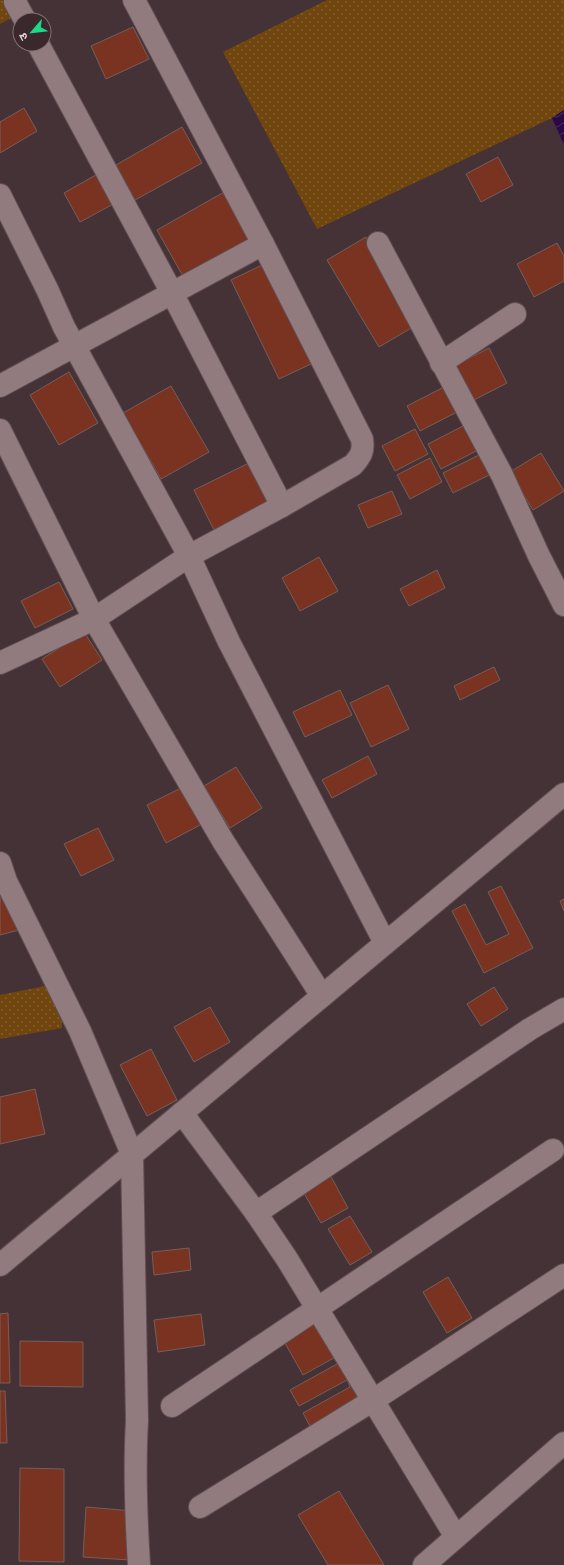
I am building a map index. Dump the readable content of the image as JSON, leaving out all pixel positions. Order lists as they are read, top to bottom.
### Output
{
  "north": "bottom left"
}
